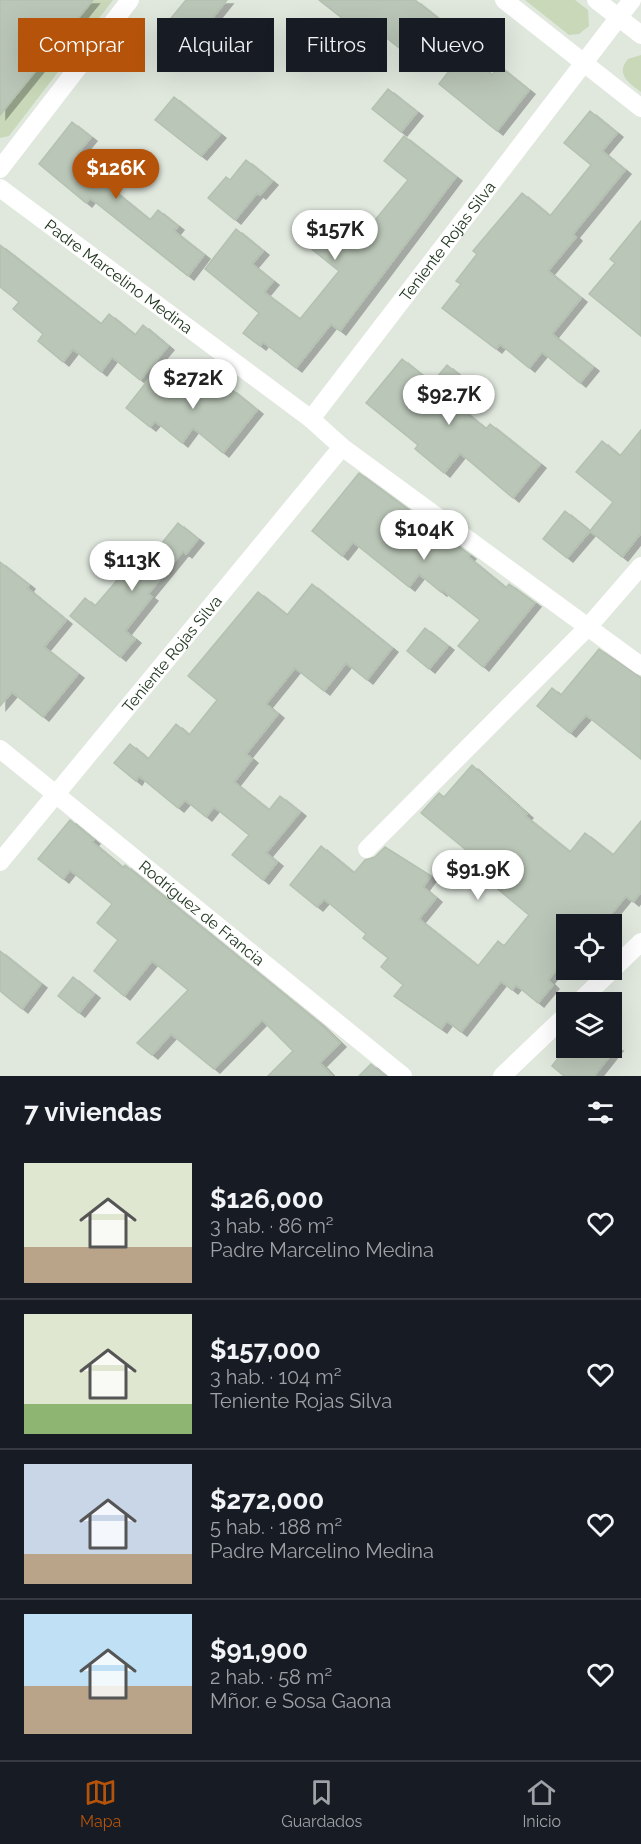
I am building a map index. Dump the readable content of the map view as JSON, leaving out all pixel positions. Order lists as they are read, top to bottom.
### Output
{
  "streets": {
    "street": ["Teniente Rojas Silva", "Padre Marcelino Medina", "Rodríguez de Francia"]
  },
  "crossings": [
    ["Teniente Rojas Silva", "Padre Marcelino Medina"],
    ["Teniente Rojas Silva", "Rodríguez de Francia"]
  ],
  "page": {
    "chip": [
      "Comprar",
      "Alquilar",
      "Filtros",
      "Nuevo"
    ],
    "price": [
      "$126K",
      "$157K",
      "$272K",
      "$92.7K",
      "$104K",
      "$113K",
      "$91.9K"
    ],
    "heading": "7 viviendas",
    "list": [
      {
        "name": "$126,000",
        "note": "3 hab. · 86 m² · Padre Marcelino Medina"
      },
      {
        "name": "$157,000",
        "note": "3 hab. · 104 m² · Teniente Rojas Silva"
      },
      {
        "name": "$272,000",
        "note": "5 hab. · 188 m² · Padre Marcelino Medina"
      },
      {
        "name": "$91,900",
        "note": "2 hab. · 58 m² · Mñor. e Sosa Gaona"
      }
    ],
    "tabs": ["Mapa", "Guardados", "Inicio"]
  }
}
